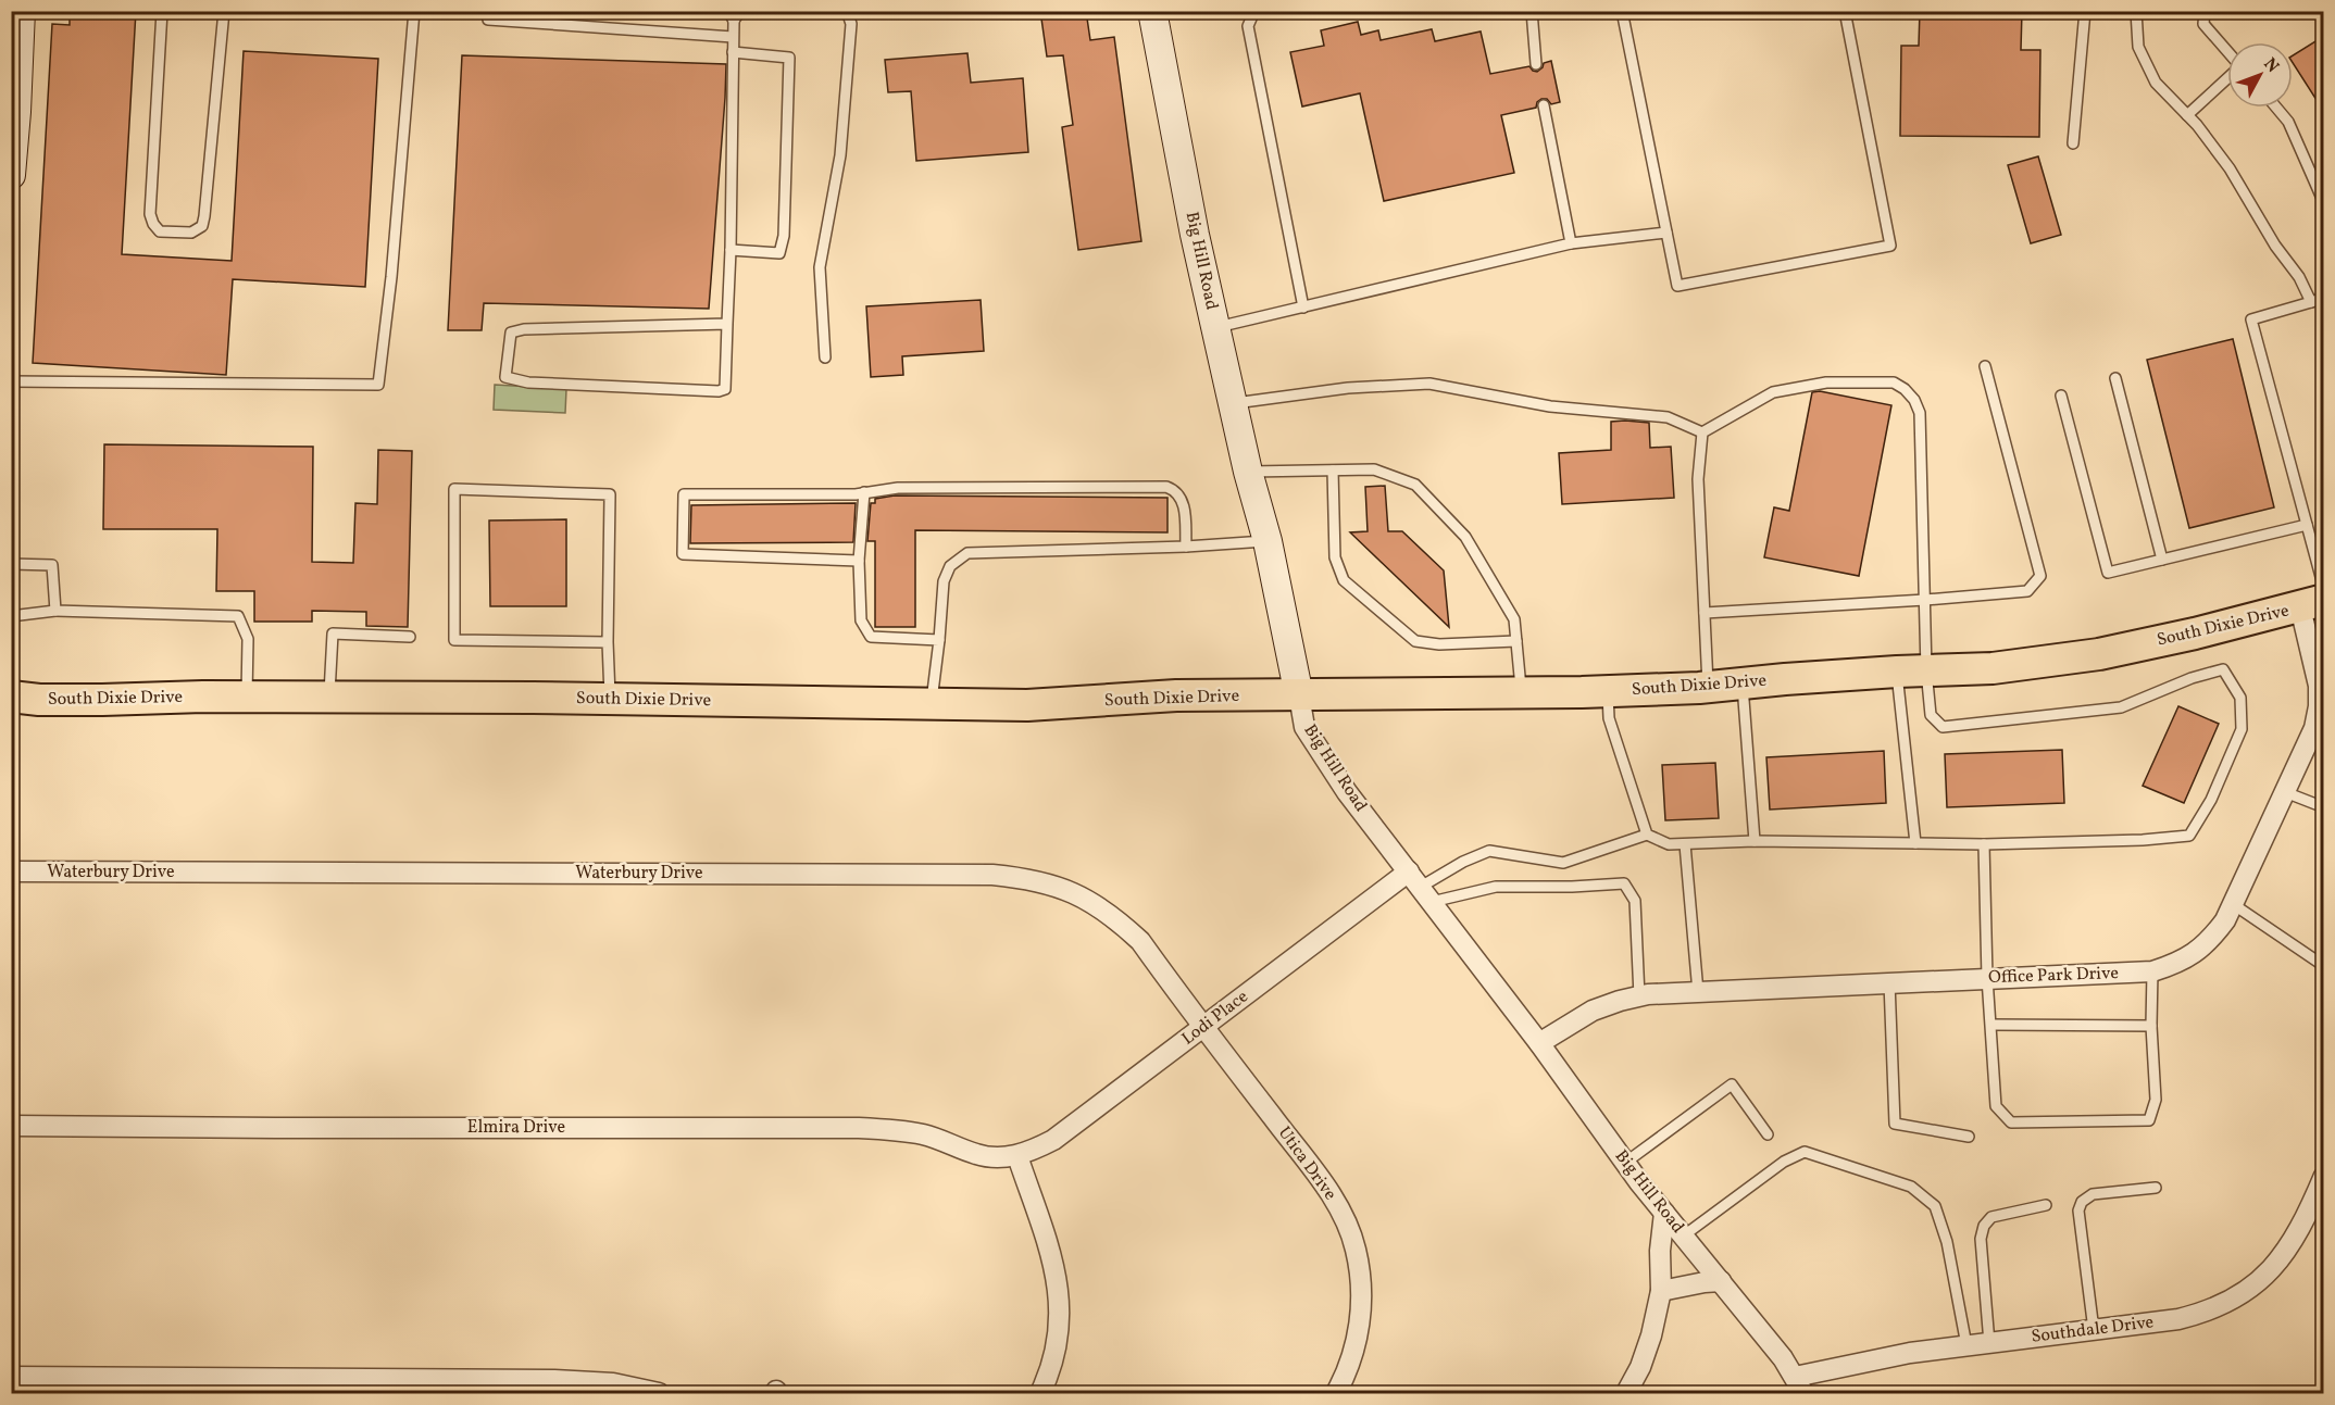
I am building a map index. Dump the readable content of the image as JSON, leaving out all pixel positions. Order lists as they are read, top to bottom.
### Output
{
  "streets": {
    "main road": ["South Dixie Drive"],
    "street": [
      "Big Hill Road",
      "Waterbury Drive",
      "Office Park Drive",
      "Lodi Place",
      "Elmira Drive",
      "Utica Drive",
      "Southdale Drive"
    ]
  },
  "crossings": [
    ["Big Hill Road", "South Dixie Drive"],
    ["Big Hill Road", "Office Park Drive"],
    ["Big Hill Road", "Lodi Place"],
    ["Big Hill Road", "Southdale Drive"],
    ["South Dixie Drive", "Office Park Drive"],
    ["Waterbury Drive", "Lodi Place"],
    ["Waterbury Drive", "Utica Drive"],
    ["Lodi Place", "Elmira Drive"],
    ["Lodi Place", "Utica Drive"]
  ],
  "north": "top right"
}
